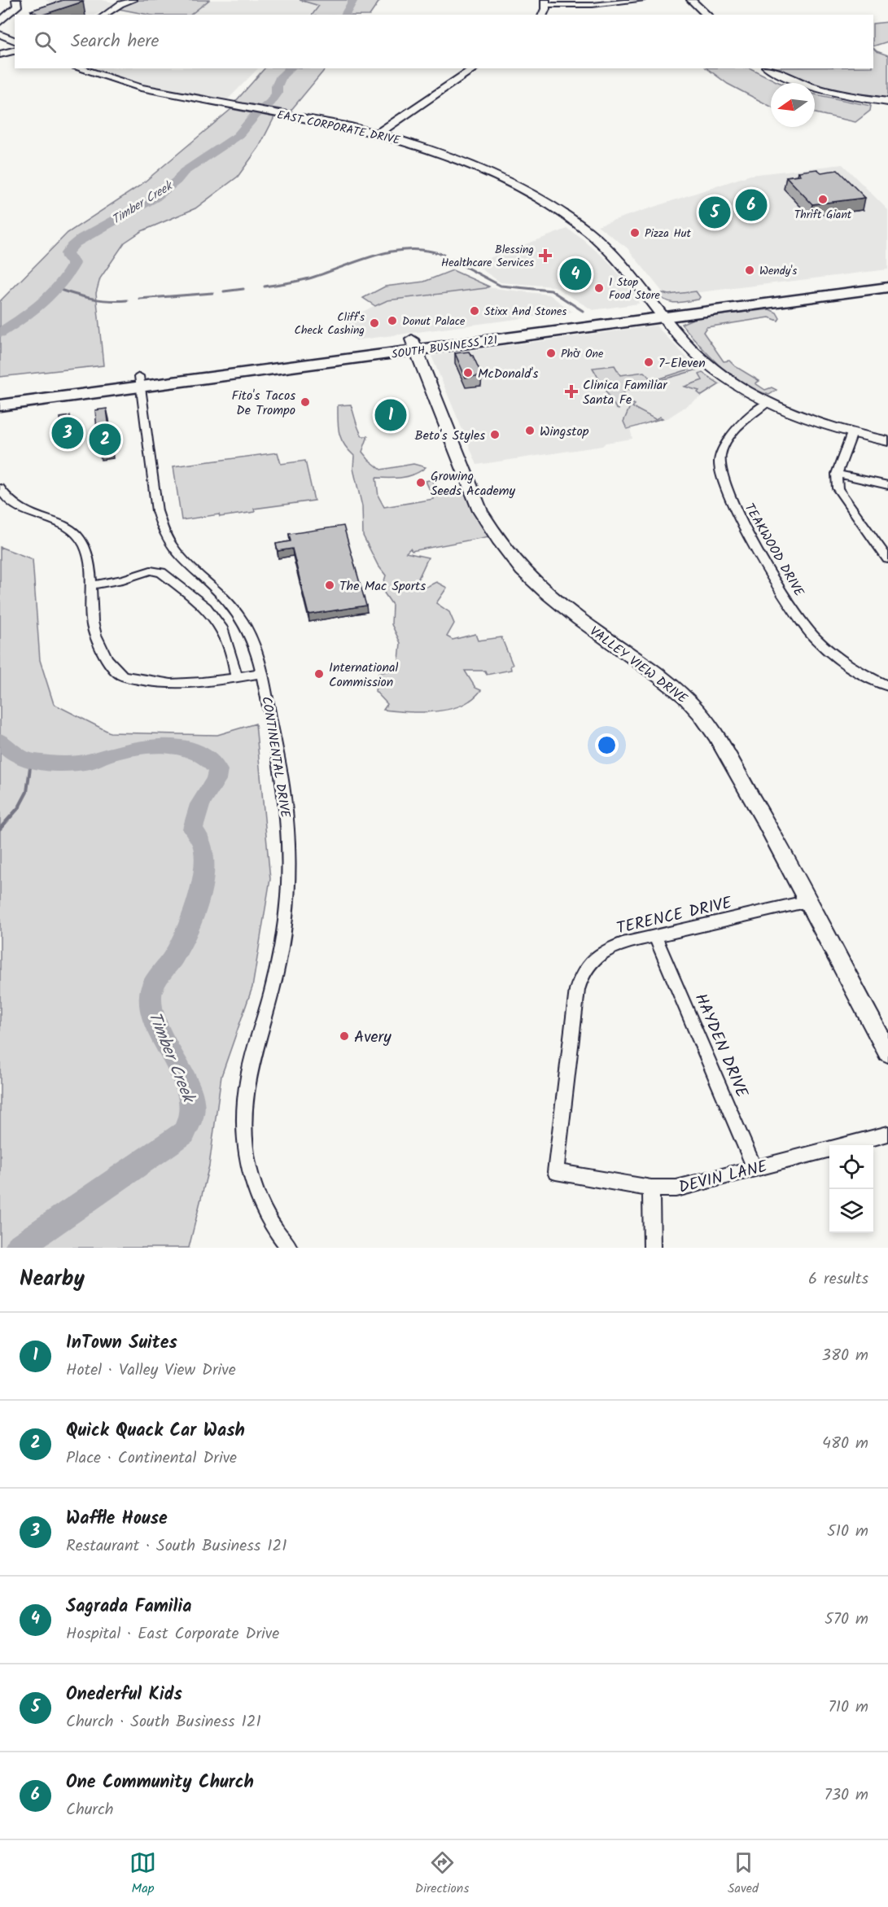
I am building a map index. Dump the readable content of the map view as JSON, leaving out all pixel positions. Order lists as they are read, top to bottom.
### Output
{
  "streets": {
    "main road": ["SOUTH BUSINESS 121"],
    "street": [
      "EAST CORPORATE DRIVE",
      "TEAKWOOD DRIVE",
      "VALLEY VIEW DRIVE",
      "CONTINENTAL DRIVE",
      "TERENCE DRIVE",
      "HAYDEN DRIVE",
      "DEVIN LANE"
    ]
  },
  "crossings": [
    ["EAST CORPORATE DRIVE", "SOUTH BUSINESS 121"],
    ["EAST CORPORATE DRIVE", "TEAKWOOD DRIVE"],
    ["SOUTH BUSINESS 121", "VALLEY VIEW DRIVE"],
    ["SOUTH BUSINESS 121", "CONTINENTAL DRIVE"],
    ["VALLEY VIEW DRIVE", "TERENCE DRIVE"],
    ["TERENCE DRIVE", "HAYDEN DRIVE"],
    ["TERENCE DRIVE", "DEVIN LANE"],
    ["HAYDEN DRIVE", "DEVIN LANE"]
  ],
  "water": ["Timber Creek"],
  "places": {
    "other": [
      "Thrift Giant",
      "Pizza Hut",
      "Wendy's",
      "1 Stop Food Store",
      "Stixx And Stones",
      "Donut Palace",
      "Cliff's Check Cashing",
      "Phở One",
      "7-Eleven",
      "McDonald's",
      "Fito's Tacos De Trompo",
      "Wingstop",
      "Beto's Styles",
      "Growing Seeds Academy",
      "The Mac Sports",
      "International Commission",
      "Avery"
    ],
    "health": ["Blessing Healthcare Services", "Clinica Familiar Santa Fe"]
  },
  "north": "left",
  "page": {
    "search": "Search here",
    "pins": [
      "6",
      "5",
      "4",
      "1",
      "3",
      "2"
    ],
    "heading": ["Nearby", "6 results"],
    "list": [
      {
        "mark": "1",
        "name": "InTown Suites",
        "note": "Hotel · Valley View Drive",
        "value": "380 m"
      },
      {
        "mark": "2",
        "name": "Quick Quack Car Wash",
        "note": "Place · Continental Drive",
        "value": "480 m"
      },
      {
        "mark": "3",
        "name": "Waffle House",
        "note": "Restaurant · South Business 121",
        "value": "510 m"
      },
      {
        "mark": "4",
        "name": "Sagrada Familia",
        "note": "Hospital · East Corporate Drive",
        "value": "570 m"
      },
      {
        "mark": "5",
        "name": "Onederful Kids",
        "note": "Church · South Business 121",
        "value": "710 m"
      },
      {
        "mark": "6",
        "name": "One Community Church",
        "note": "Church",
        "value": "730 m"
      }
    ],
    "nav": ["Map", "Directions", "Saved"]
  }
}
